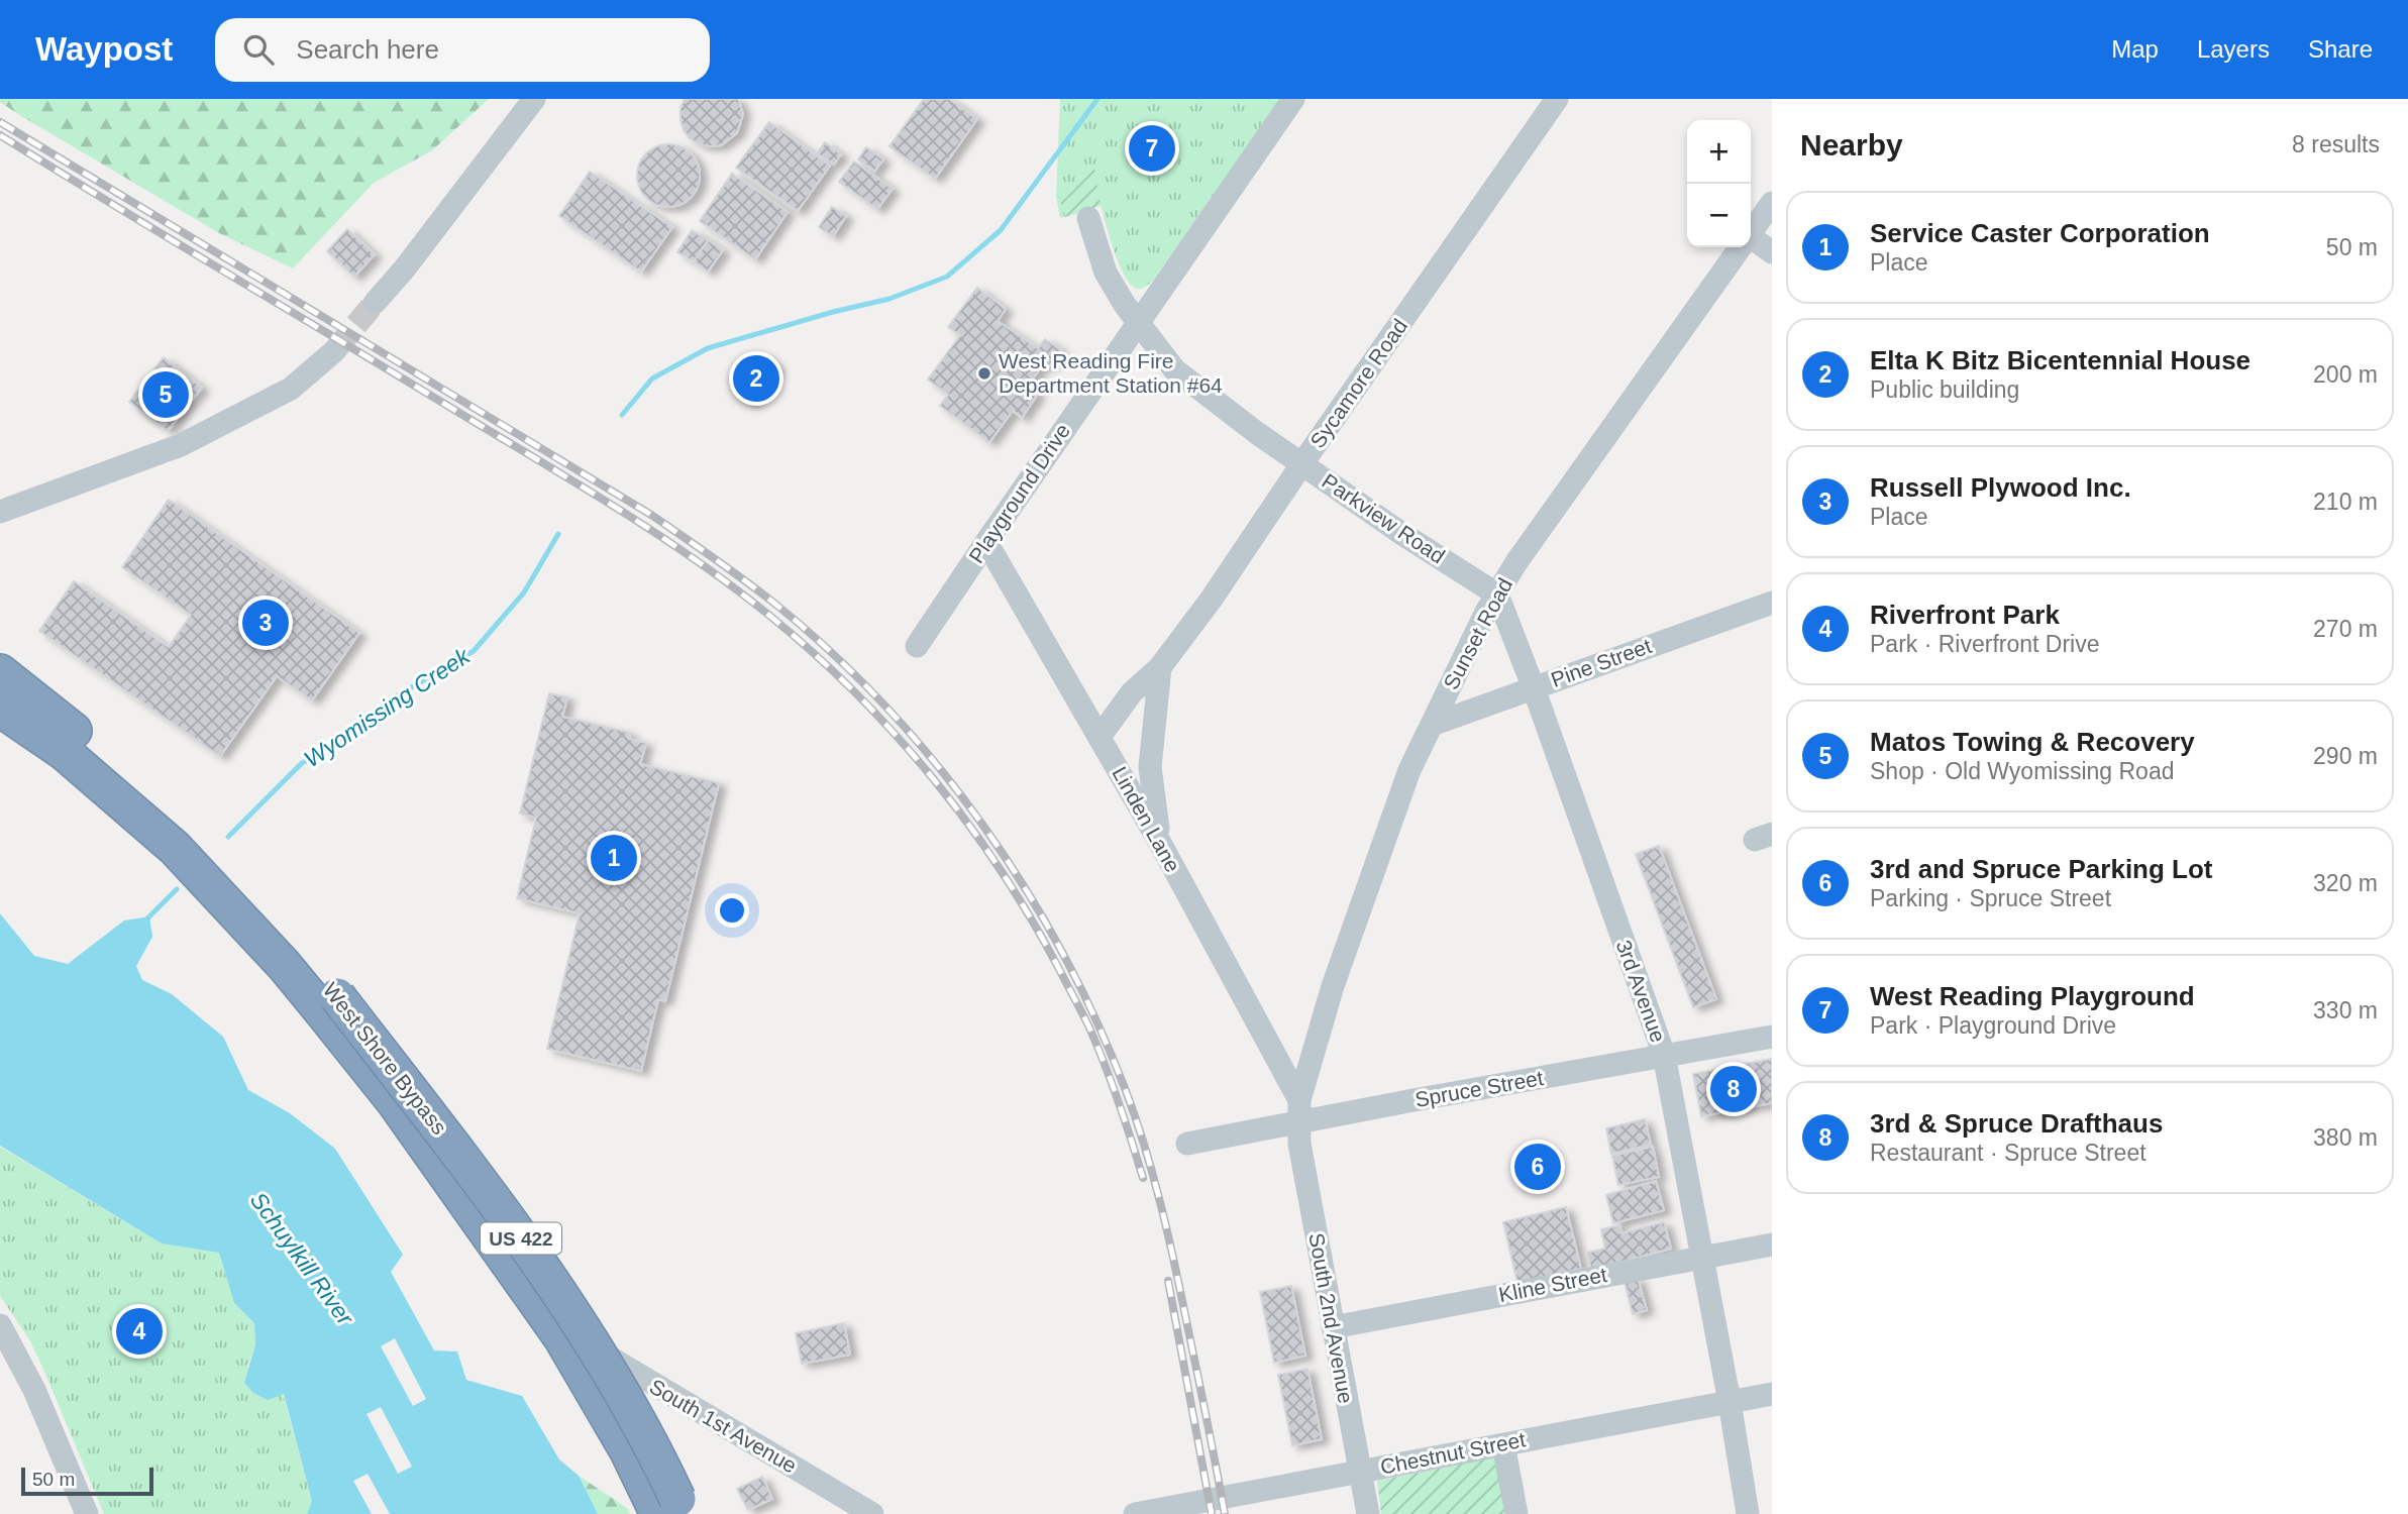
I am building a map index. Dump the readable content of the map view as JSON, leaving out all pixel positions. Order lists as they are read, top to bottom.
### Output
{
  "streets": {
    "highway": ["West Shore Bypass", "US 422"],
    "street": [
      "Sycamore Road",
      "Playground Drive",
      "Parkview Road",
      "Sunset Road",
      "Pine Street",
      "Linden Lane",
      "3rd Avenue",
      "Spruce Street",
      "Kline Street",
      "South 2nd Avenue",
      "South 1st Avenue",
      "Chestnut Street"
    ]
  },
  "crossings": [
    ["Sycamore Road", "Parkview Road"],
    ["Sycamore Road", "Linden Lane"],
    ["Playground Drive", "Parkview Road"],
    ["Playground Drive", "Linden Lane"],
    ["Parkview Road", "Sunset Road"],
    ["Parkview Road", "3rd Avenue"],
    ["Sunset Road", "Pine Street"],
    ["Sunset Road", "Linden Lane"],
    ["Sunset Road", "3rd Avenue"],
    ["Sunset Road", "Spruce Street"],
    ["Sunset Road", "South 2nd Avenue"],
    ["Pine Street", "3rd Avenue"],
    ["Linden Lane", "Spruce Street"],
    ["Linden Lane", "South 2nd Avenue"],
    ["3rd Avenue", "Spruce Street"],
    ["3rd Avenue", "Kline Street"],
    ["3rd Avenue", "Chestnut Street"],
    ["Spruce Street", "South 2nd Avenue"],
    ["Kline Street", "South 2nd Avenue"],
    ["South 2nd Avenue", "Chestnut Street"]
  ],
  "water": ["Wyomissing Creek", "Schuylkill River"],
  "places": ["West Reading Fire Department Station #64"],
  "scale_bar": "50 m",
  "page": {
    "header": "Waypost",
    "search": "Search here",
    "nav": ["Map", "Layers", "Share"],
    "heading": ["Nearby", "8 results"],
    "map_buttons": ["+", "−"],
    "pins": [
      "7",
      "2",
      "5",
      "3",
      "1",
      "8",
      "6",
      "4"
    ],
    "list": [
      {
        "mark": "1",
        "name": "Service Caster Corporation",
        "note": "Place",
        "value": "50 m"
      },
      {
        "mark": "2",
        "name": "Elta K Bitz Bicentennial House",
        "note": "Public building",
        "value": "200 m"
      },
      {
        "mark": "3",
        "name": "Russell Plywood Inc.",
        "note": "Place",
        "value": "210 m"
      },
      {
        "mark": "4",
        "name": "Riverfront Park",
        "note": "Park · Riverfront Drive",
        "value": "270 m"
      },
      {
        "mark": "5",
        "name": "Matos Towing & Recovery",
        "note": "Shop · Old Wyomissing Road",
        "value": "290 m"
      },
      {
        "mark": "6",
        "name": "3rd and Spruce Parking Lot",
        "note": "Parking · Spruce Street",
        "value": "320 m"
      },
      {
        "mark": "7",
        "name": "West Reading Playground",
        "note": "Park · Playground Drive",
        "value": "330 m"
      },
      {
        "mark": "8",
        "name": "3rd & Spruce Drafthaus",
        "note": "Restaurant · Spruce Street",
        "value": "380 m"
      }
    ],
    "scale": "50 m"
  }
}
